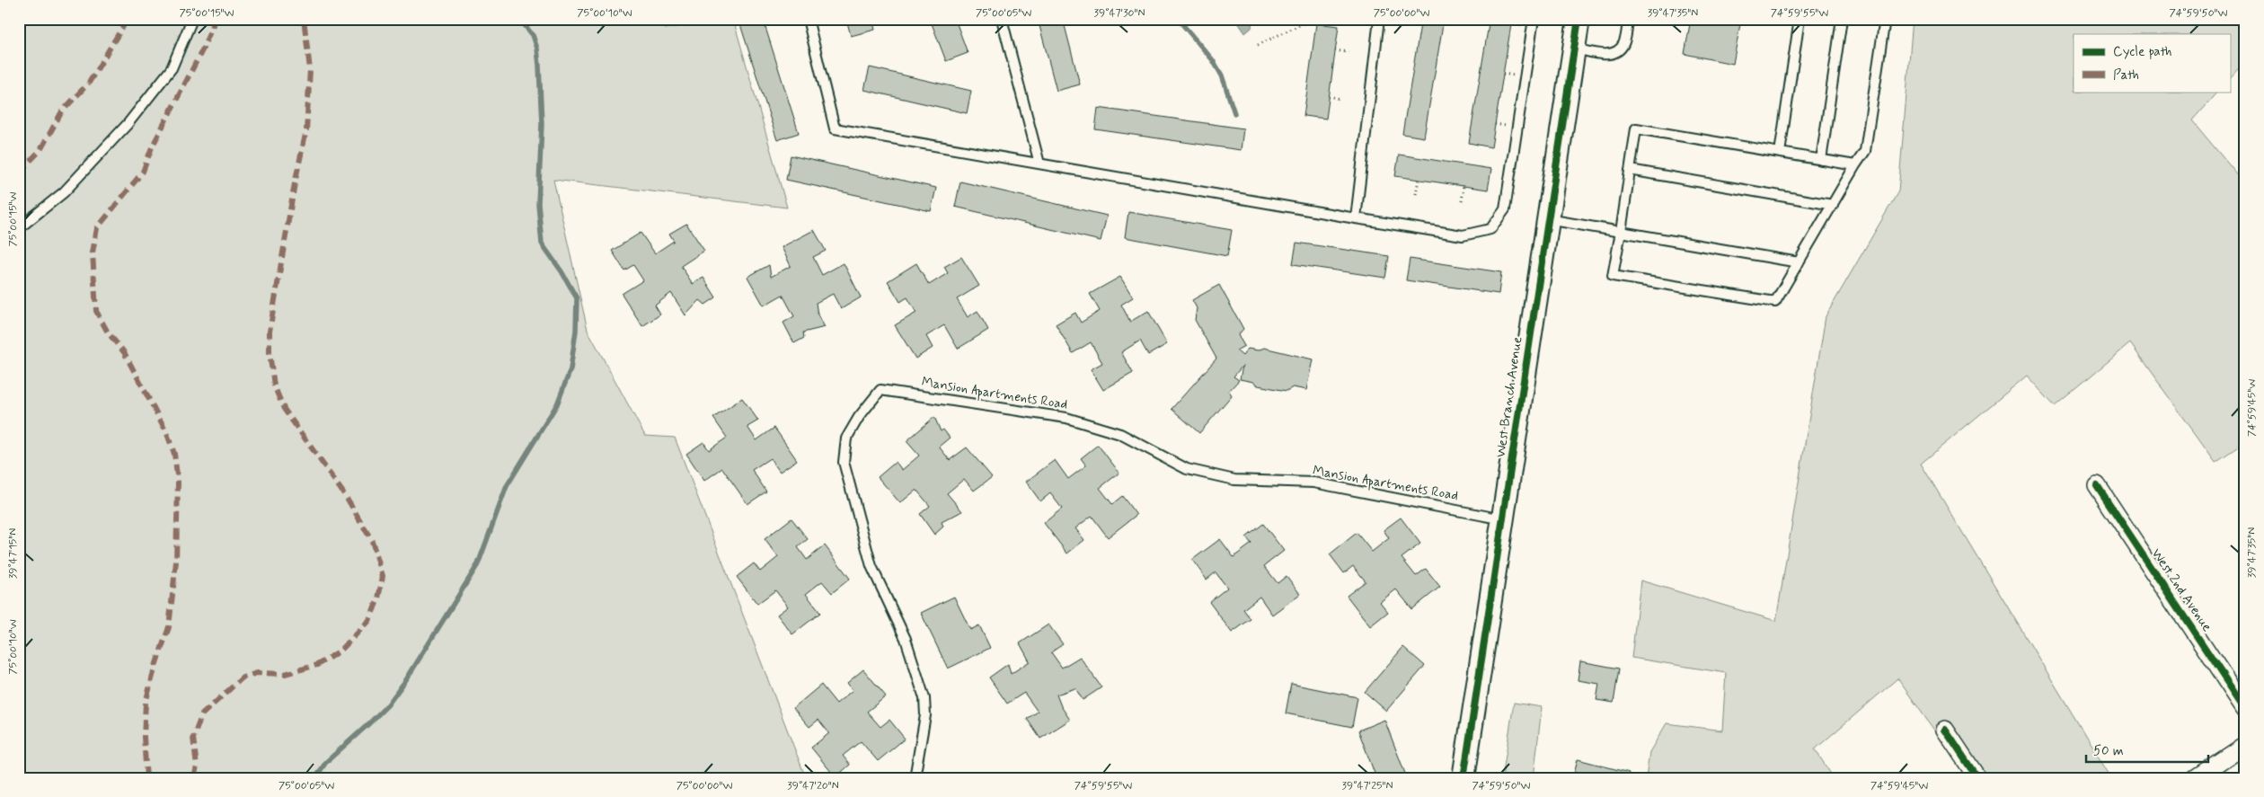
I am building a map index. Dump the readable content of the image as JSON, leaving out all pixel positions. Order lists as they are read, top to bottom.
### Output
{
  "streets": {
    "street": ["West Branch Avenue", "West 2nd Avenue"],
    "lane": ["Mansion Apartments Road"]
  },
  "crossings": [
    ["Mansion Apartments Road", "West Branch Avenue"]
  ],
  "legend": ["Cycle path", "Path"],
  "scale_bar": "50 m",
  "coordinates": [
    "75°00'15\"W",
    "75°00'10\"W",
    "75°00'05\"W",
    "39°47'30\"N",
    "75°00'00\"W",
    "39°47'35\"N",
    "74°59'55\"W",
    "74°59'50\"W",
    "74°59'45\"W",
    "39°47'15\"N",
    "39°47'20\"N",
    "39°47'25\"N"
  ]
}
